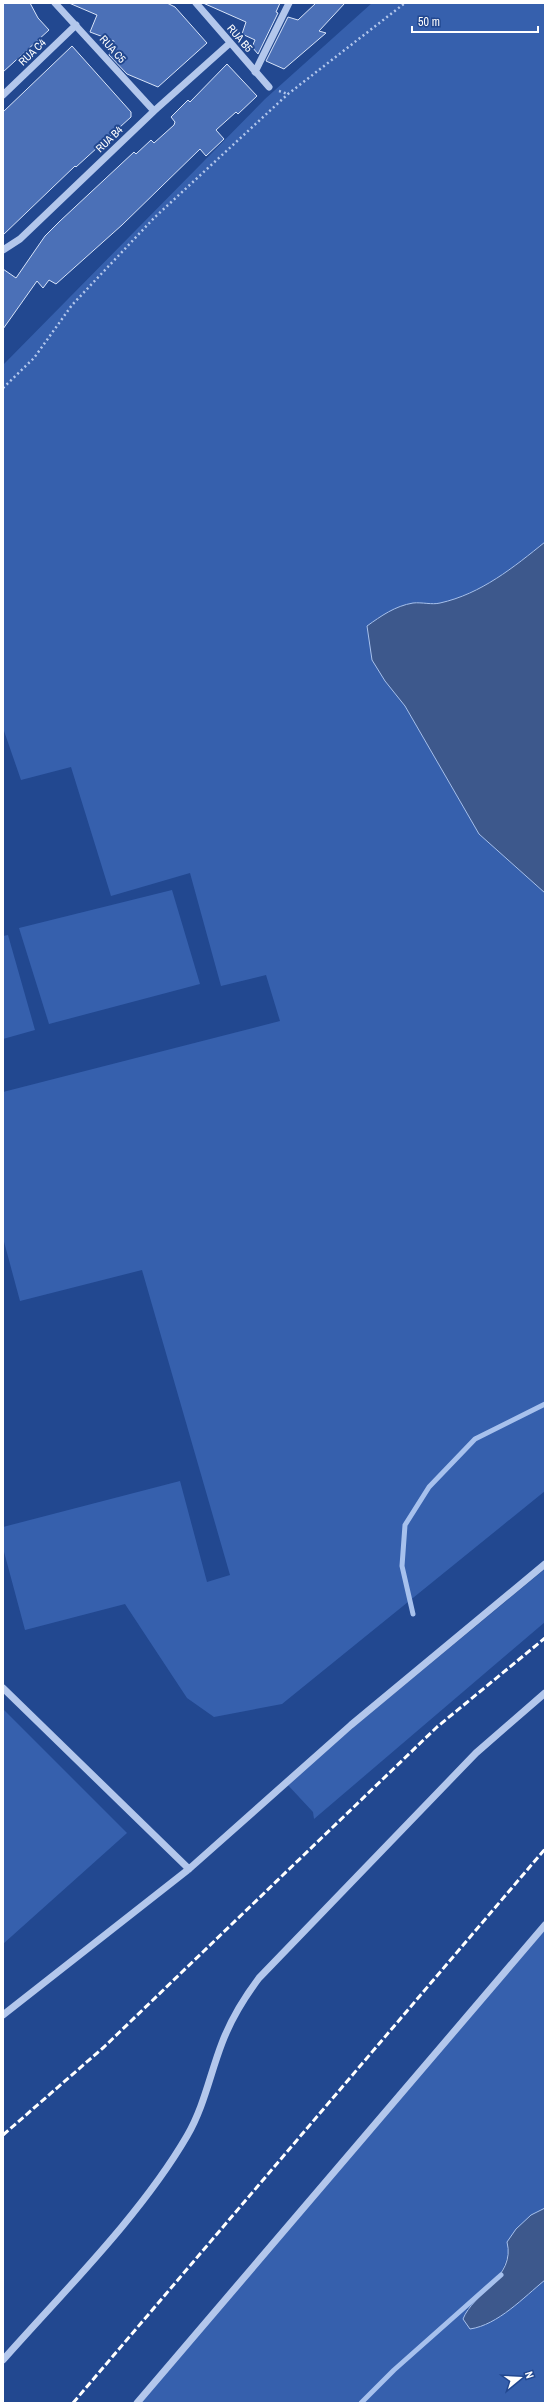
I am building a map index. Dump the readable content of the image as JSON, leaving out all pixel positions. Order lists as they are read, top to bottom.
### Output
{
  "streets": {
    "street": [
      "RUA B5",
      "RUA C5",
      "RUA C4",
      "RUA B4"
    ]
  },
  "crossings": [
    ["RUA B5", "RUA B4"],
    ["RUA C5", "RUA C4"],
    ["RUA C5", "RUA B4"]
  ],
  "scale_bar": "50 m",
  "north": "right"
}
